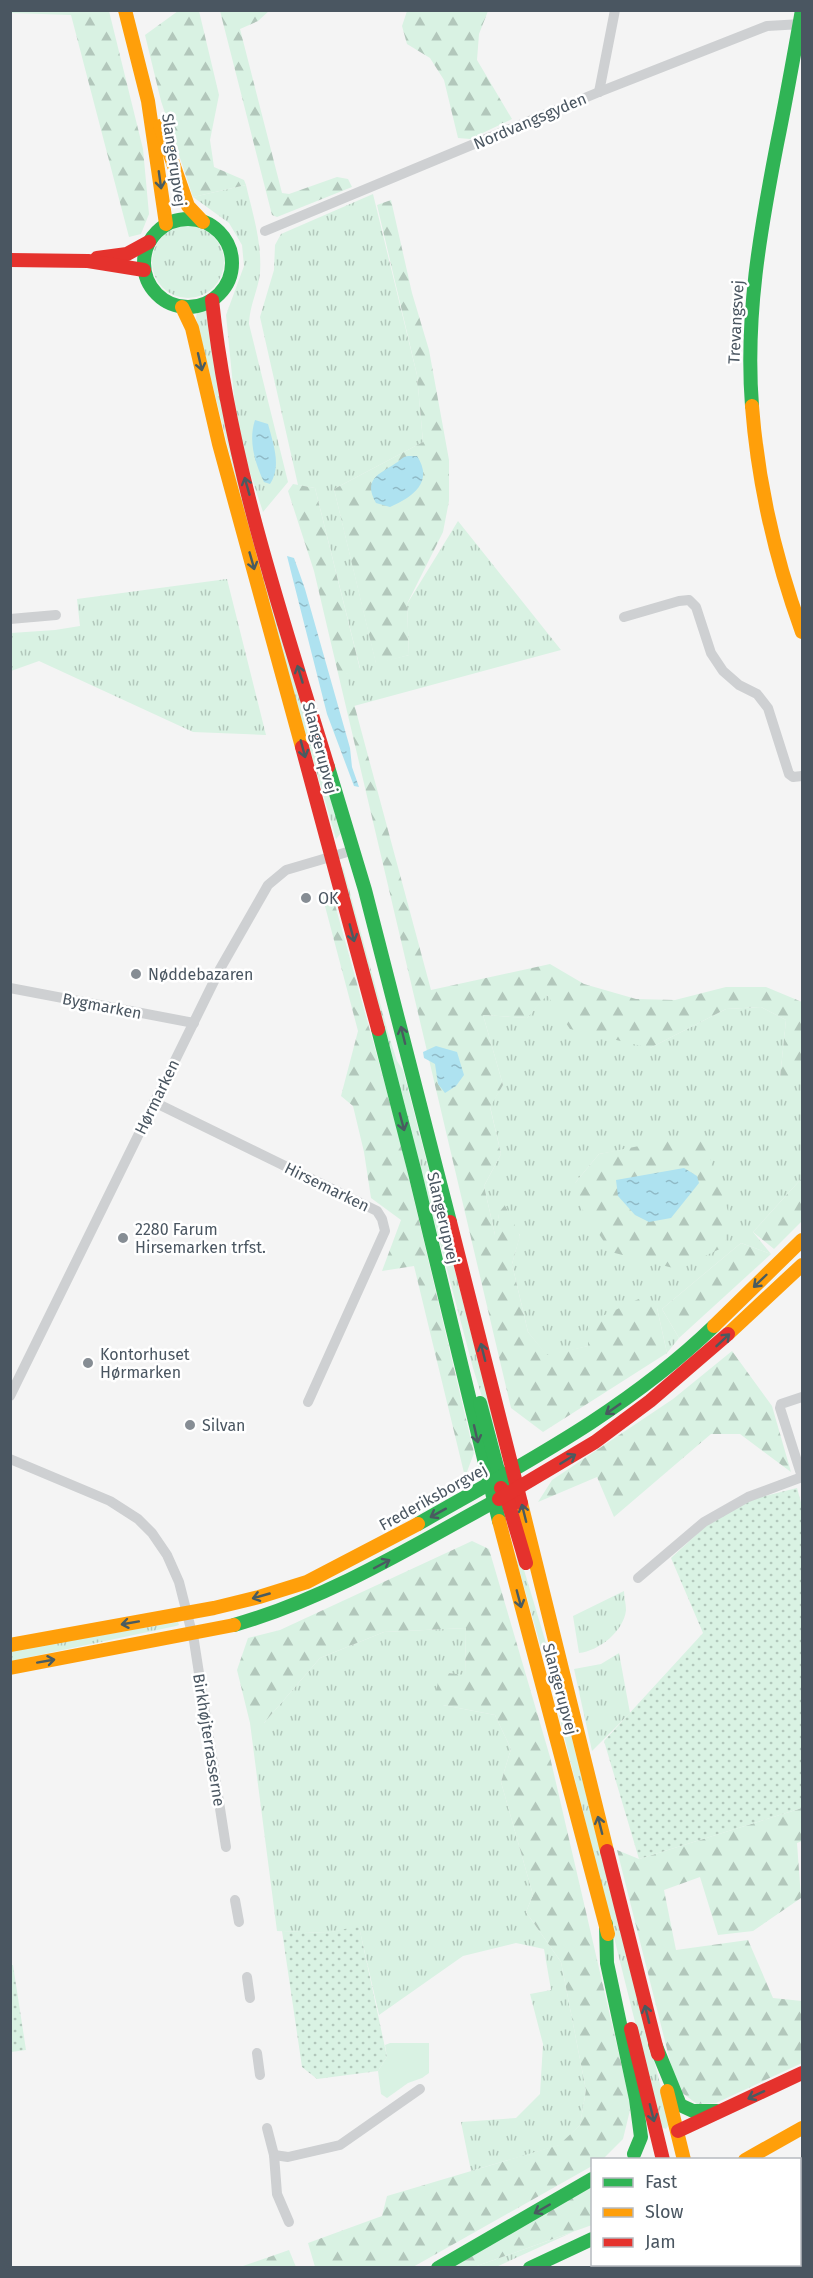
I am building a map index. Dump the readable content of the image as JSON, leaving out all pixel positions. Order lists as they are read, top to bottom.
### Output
{
  "streets": {
    "main road": ["Slangerupvej", "Trevangsvej", "Frederiksborgvej"],
    "street": [
      "Nordvangsgyden",
      "Bygmarken",
      "Hørmarken",
      "Hirsemarken",
      "Birkhøjterrasserne"
    ]
  },
  "crossings": [
    ["Nordvangsgyden", "Trevangsvej"],
    ["Slangerupvej", "Hørmarken"],
    ["Slangerupvej", "Frederiksborgvej"],
    ["Bygmarken", "Hørmarken"],
    ["Hørmarken", "Hirsemarken"],
    ["Frederiksborgvej", "Birkhøjterrasserne"]
  ],
  "places": [
    "OK",
    "Nøddebazaren",
    "2280 Farum Hirsemarken trfst.",
    "Kontorhuset Hørmarken",
    "Silvan"
  ],
  "legend": ["Fast", "Slow", "Jam"]
}
